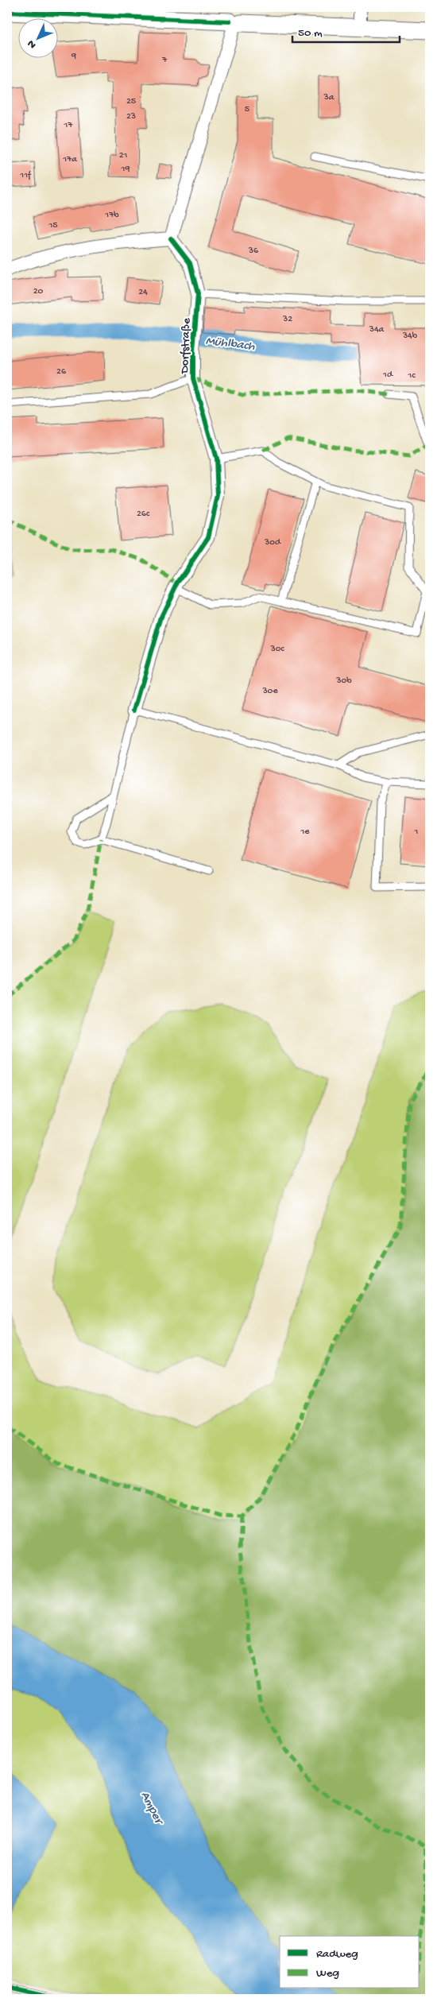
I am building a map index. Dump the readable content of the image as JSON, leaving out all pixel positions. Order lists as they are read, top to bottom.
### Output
{
  "streets": {
    "street": ["Dorfstraße"]
  },
  "water": ["Mühlbach", "Amper"],
  "house_numbers": [
    "9",
    "7",
    "3a",
    "25",
    "5",
    "23",
    "17",
    "21",
    "17a",
    "19",
    "11f",
    "17b",
    "15",
    "36",
    "20",
    "24",
    "32",
    "34a",
    "34b",
    "26",
    "1d",
    "1c",
    "26c",
    "30d",
    "30c",
    "30b",
    "30e",
    "1e",
    "1"
  ],
  "legend": ["Radweg", "Weg"],
  "scale_bar": "50 m",
  "north": "bottom left"
}
